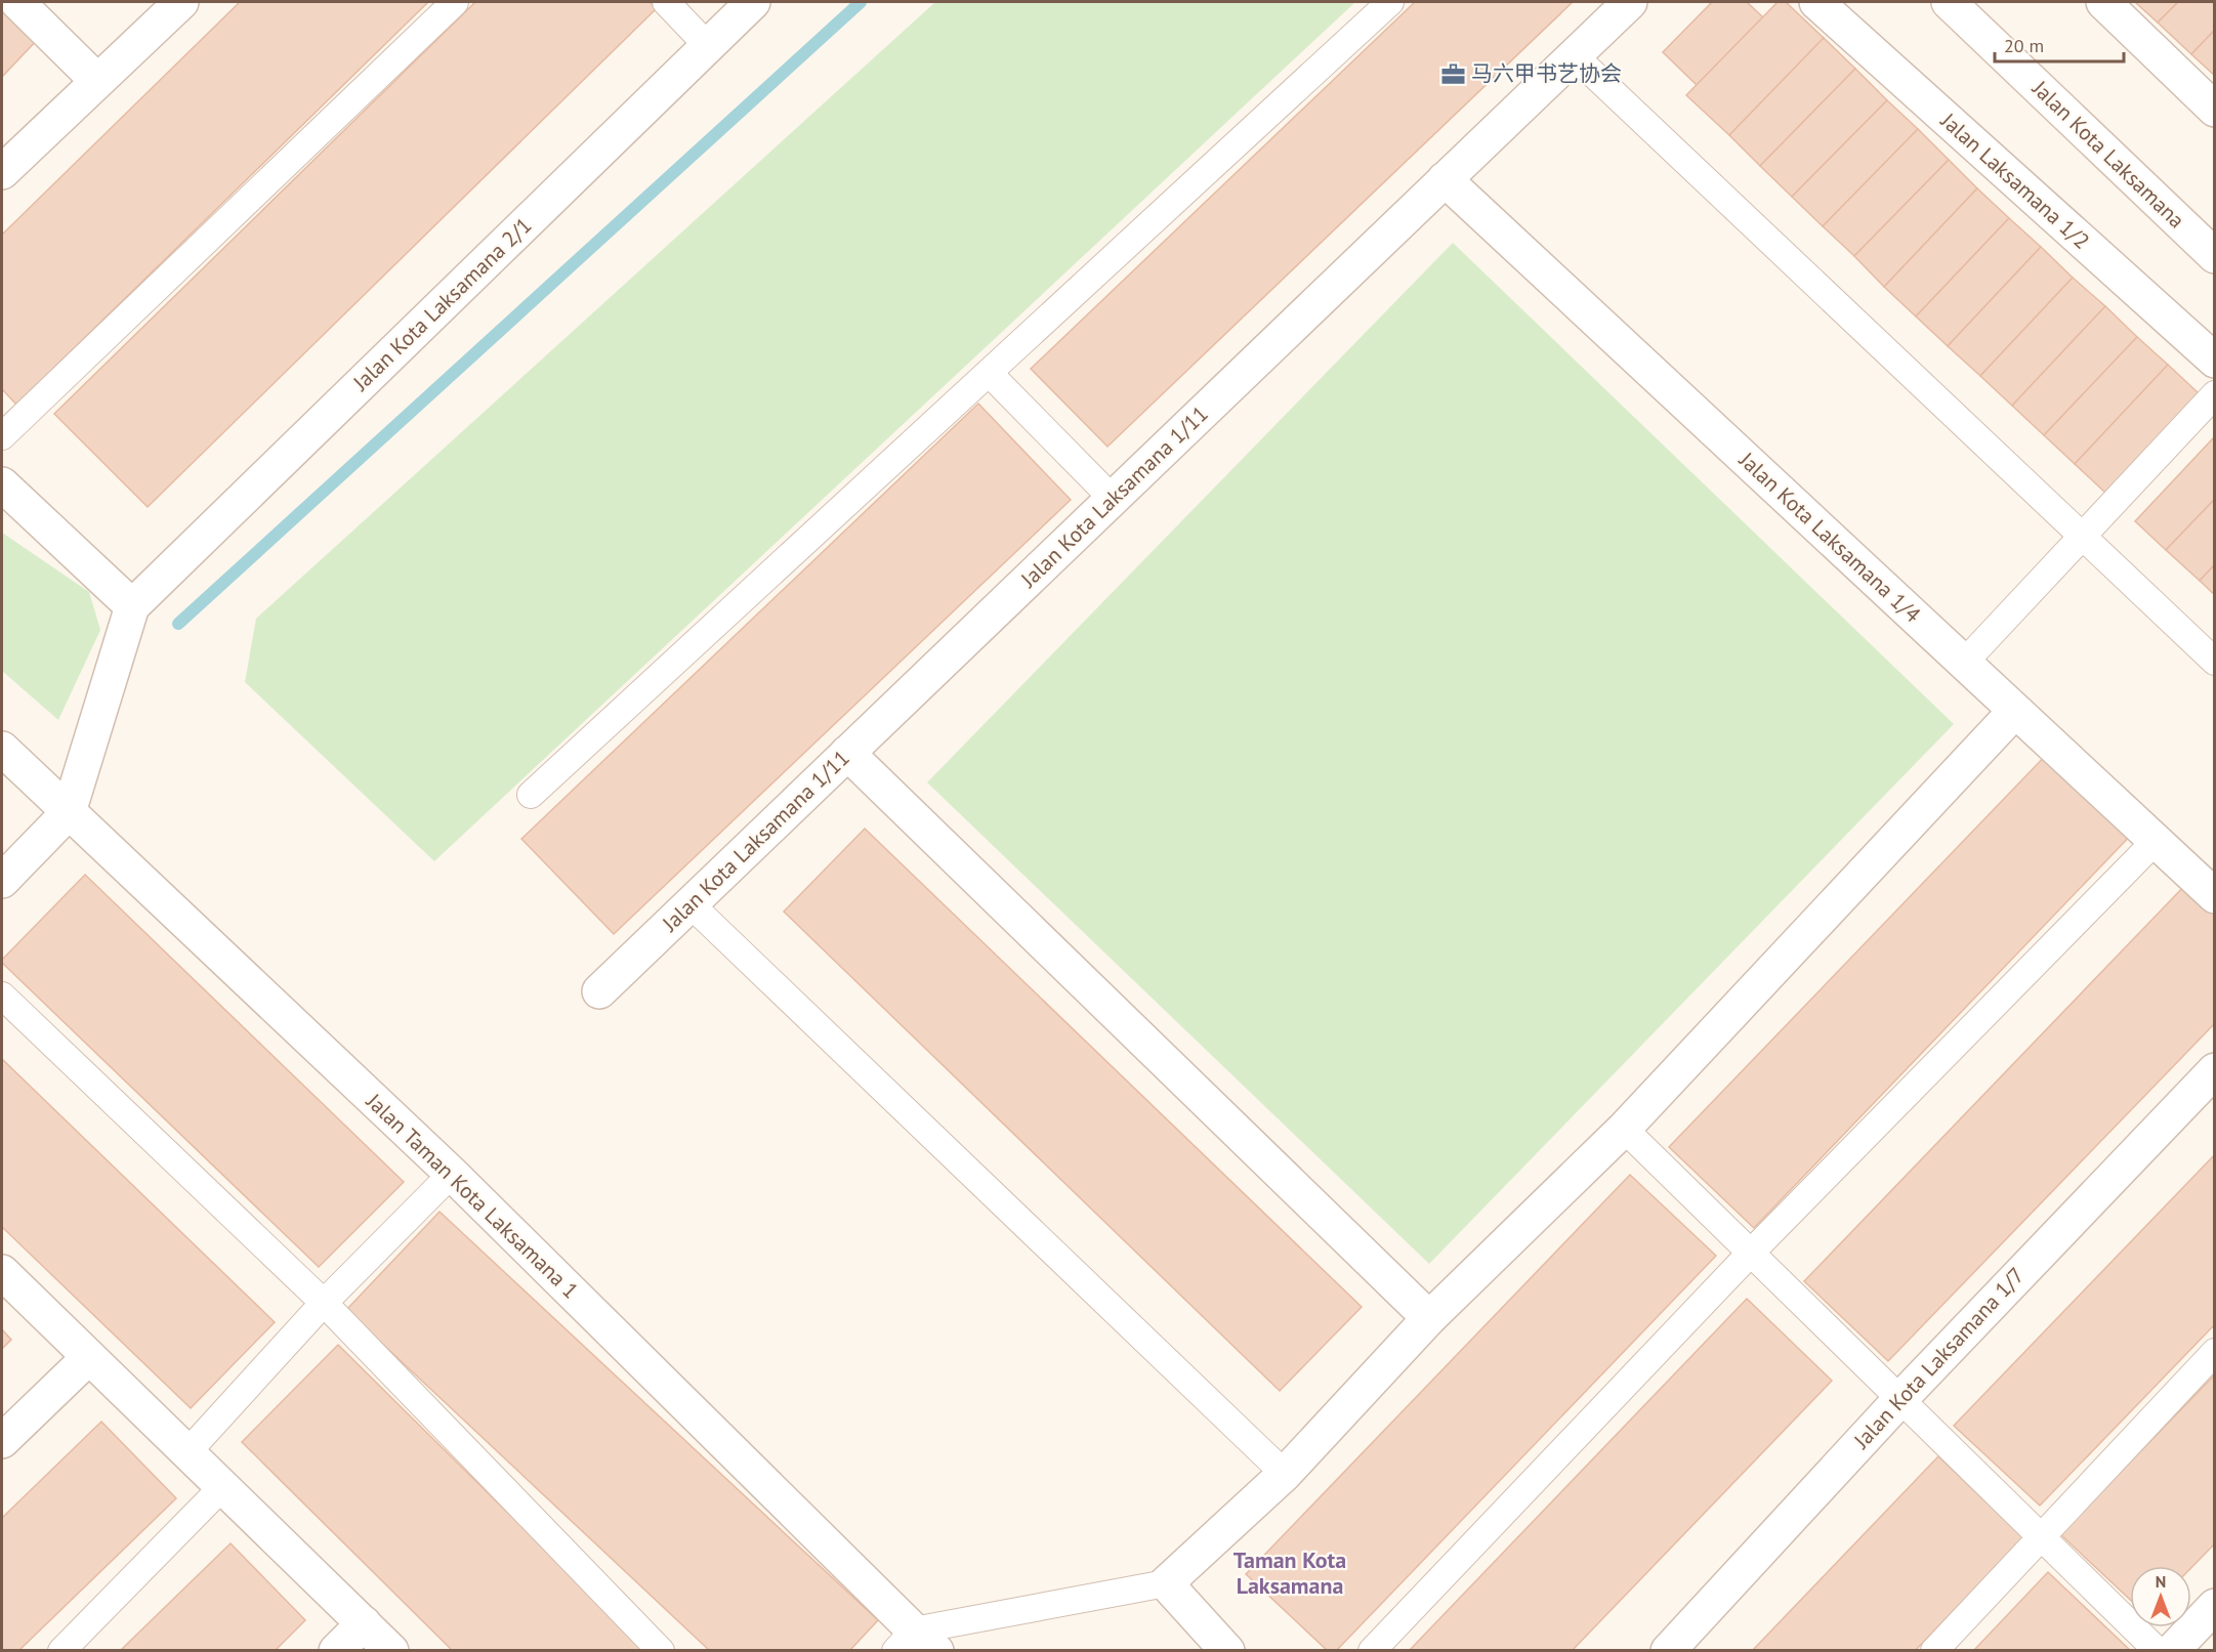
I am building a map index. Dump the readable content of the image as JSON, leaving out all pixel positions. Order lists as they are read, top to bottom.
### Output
{
  "streets": {
    "street": [
      "Jalan Kota Laksamana",
      "Jalan Laksamana 1/2",
      "Jalan Kota Laksamana 2/1",
      "Jalan Kota Laksamana 1/11",
      "Jalan Kota Laksamana 1/4",
      "Jalan Taman Kota Laksamana 1",
      "Jalan Kota Laksamana 1/7"
    ]
  },
  "crossings": [
    ["Jalan Kota Laksamana 1/11", "Jalan Kota Laksamana 1/4"]
  ],
  "districts": ["Taman Kota Laksamana"],
  "places": {
    "office": ["马六甲书艺协会"]
  },
  "scale_bar": "20 m",
  "north": "top"
}
